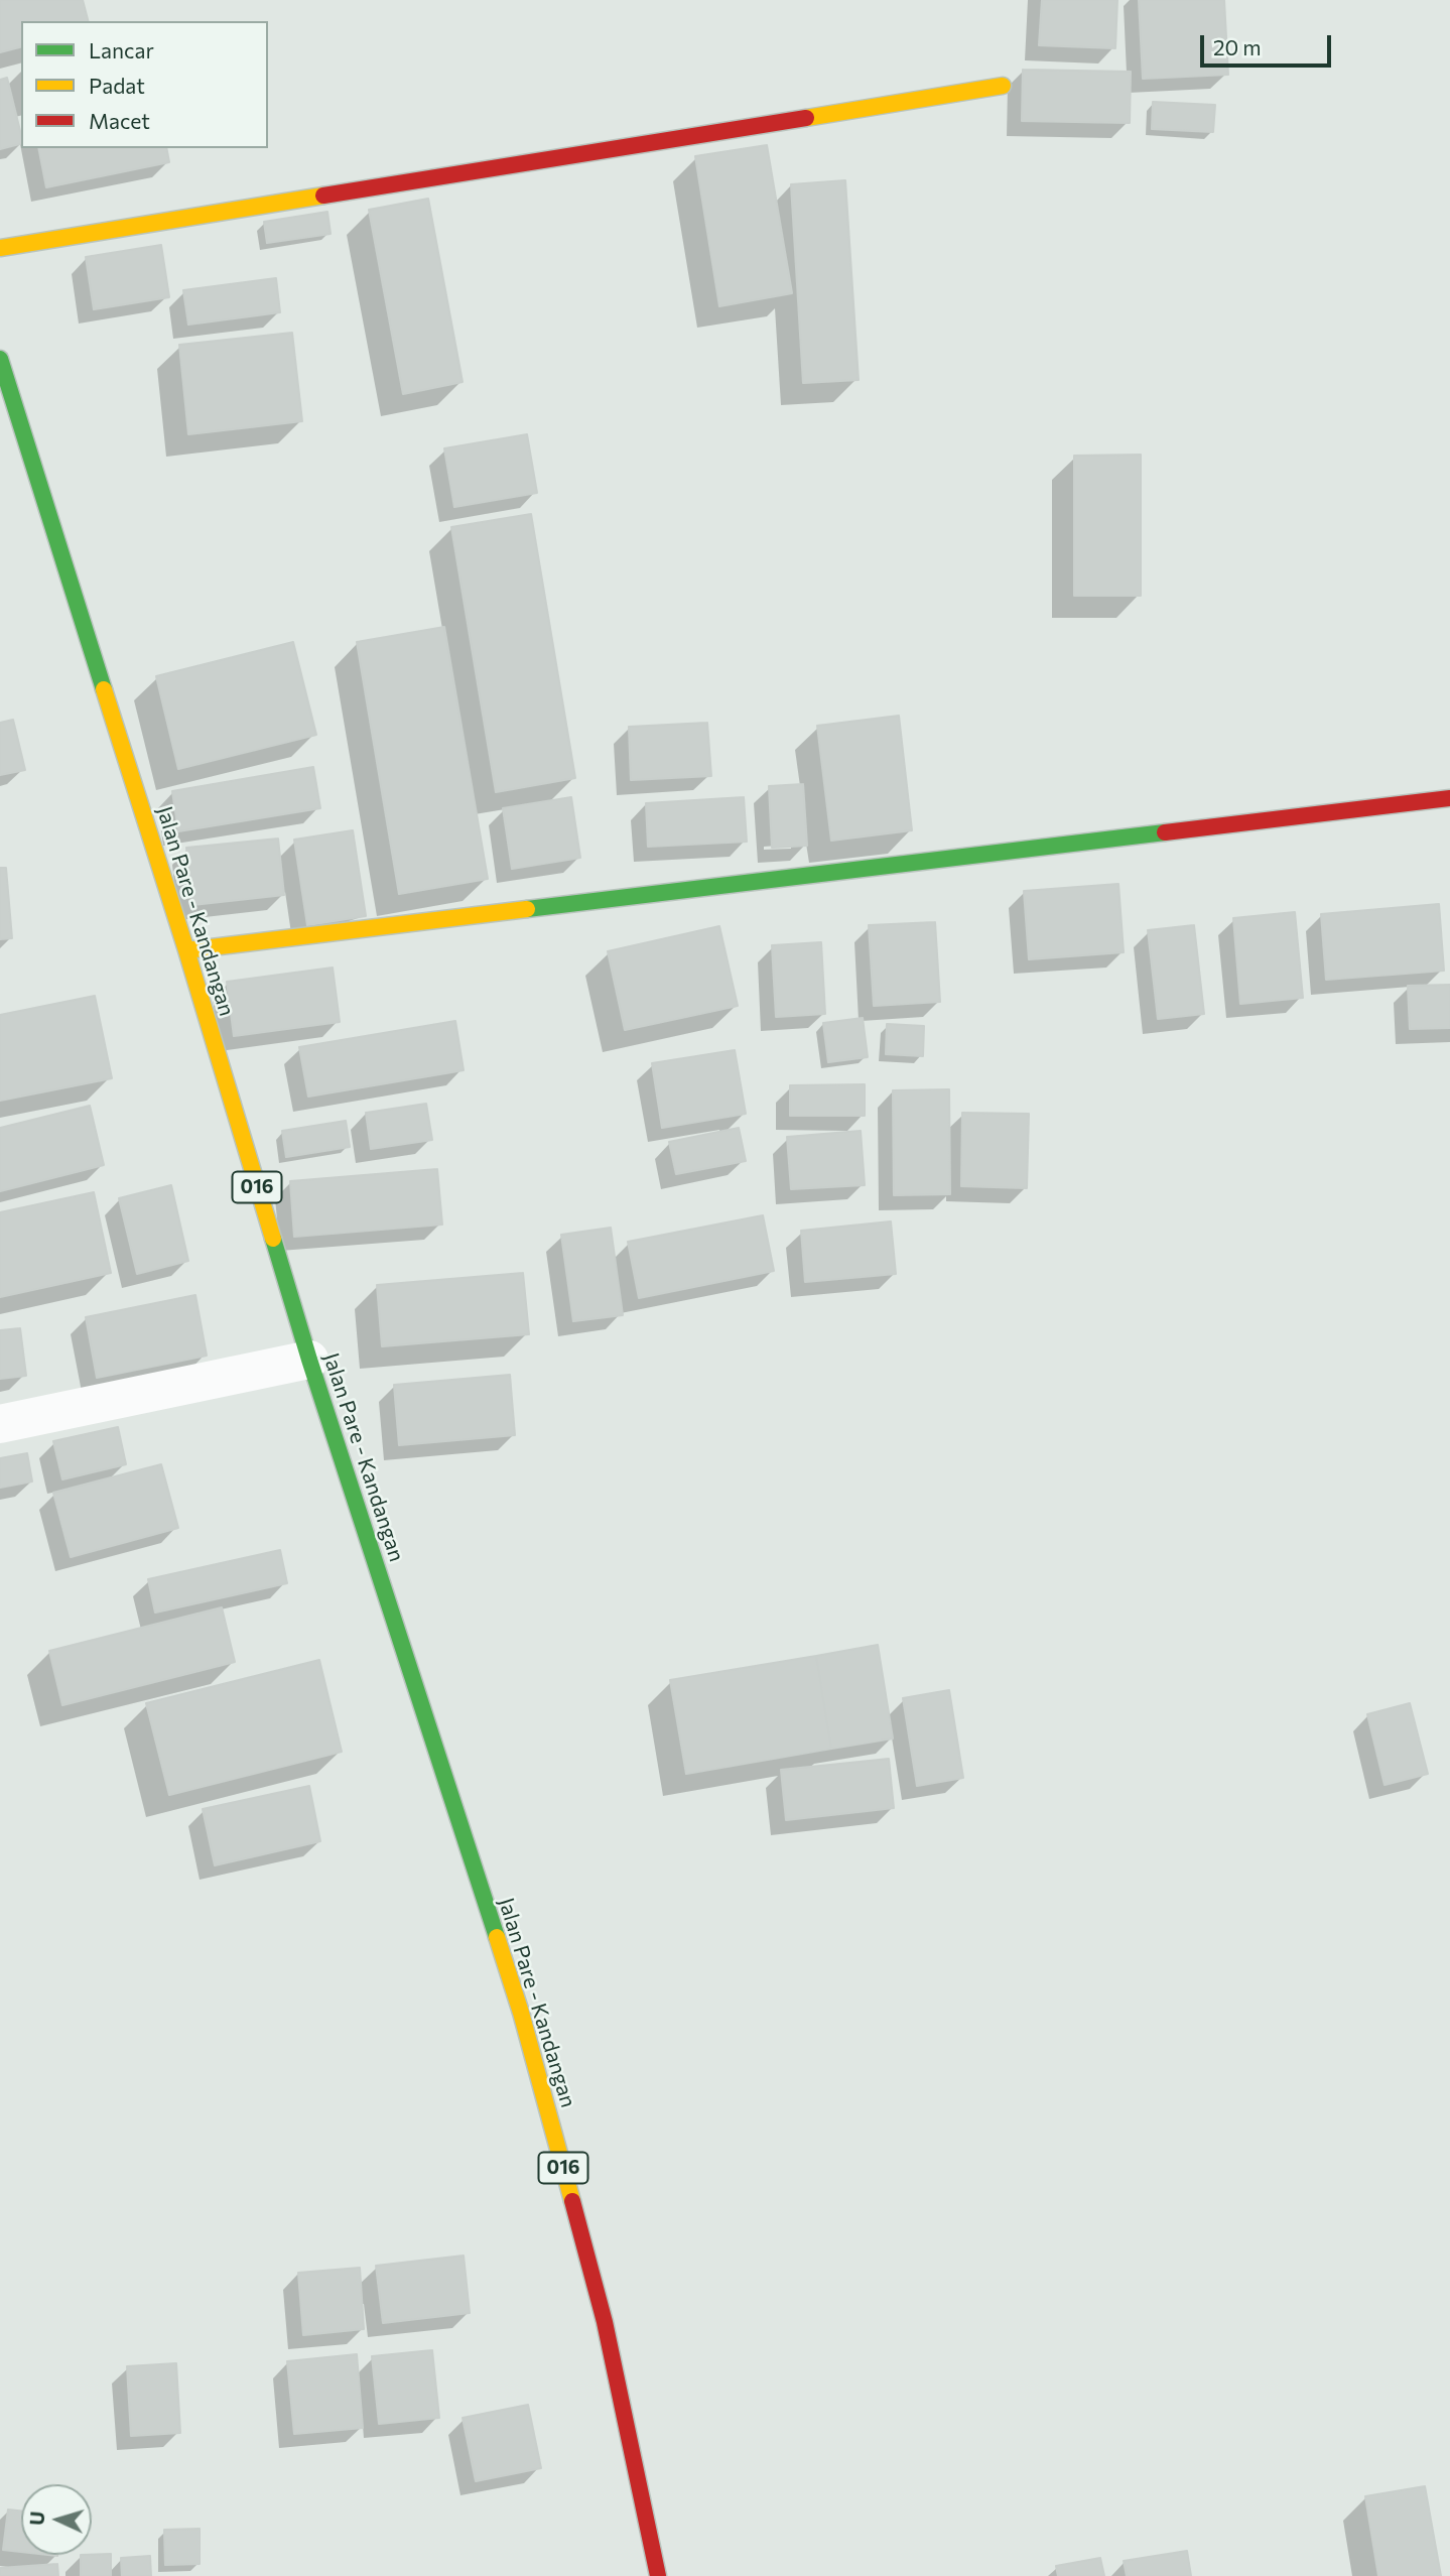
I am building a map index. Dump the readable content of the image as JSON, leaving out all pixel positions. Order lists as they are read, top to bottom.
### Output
{
  "streets": {
    "main road": ["Jalan Pare - Kandangan", "016"]
  },
  "legend": ["Lancar", "Padat", "Macet"],
  "scale_bar": "20 m",
  "north": "left"
}
